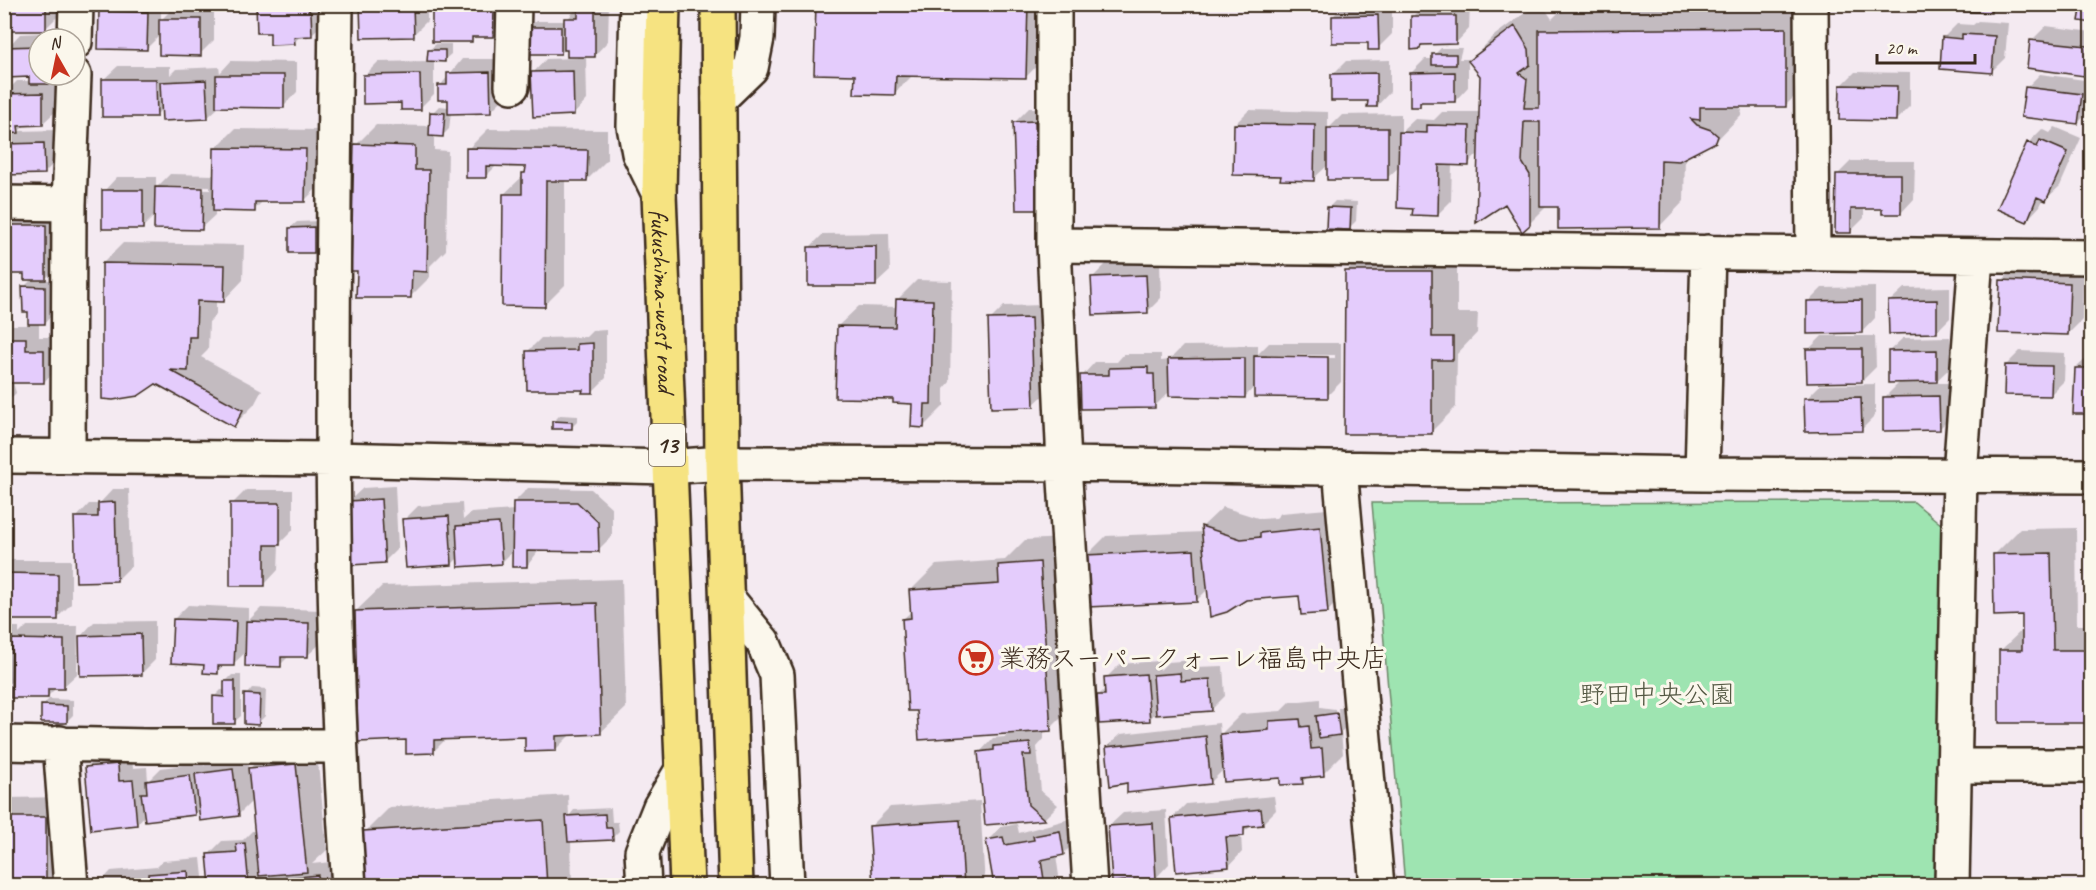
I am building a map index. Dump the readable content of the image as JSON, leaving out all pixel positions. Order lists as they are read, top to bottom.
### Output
{
  "streets": {
    "highway": ["fukushima-west road", "13"]
  },
  "parks": ["野田中央公園"],
  "places": {
    "supermarket": ["業務スーパークォーレ福島中央店"]
  },
  "scale_bar": "20 m",
  "north": "top"
}
